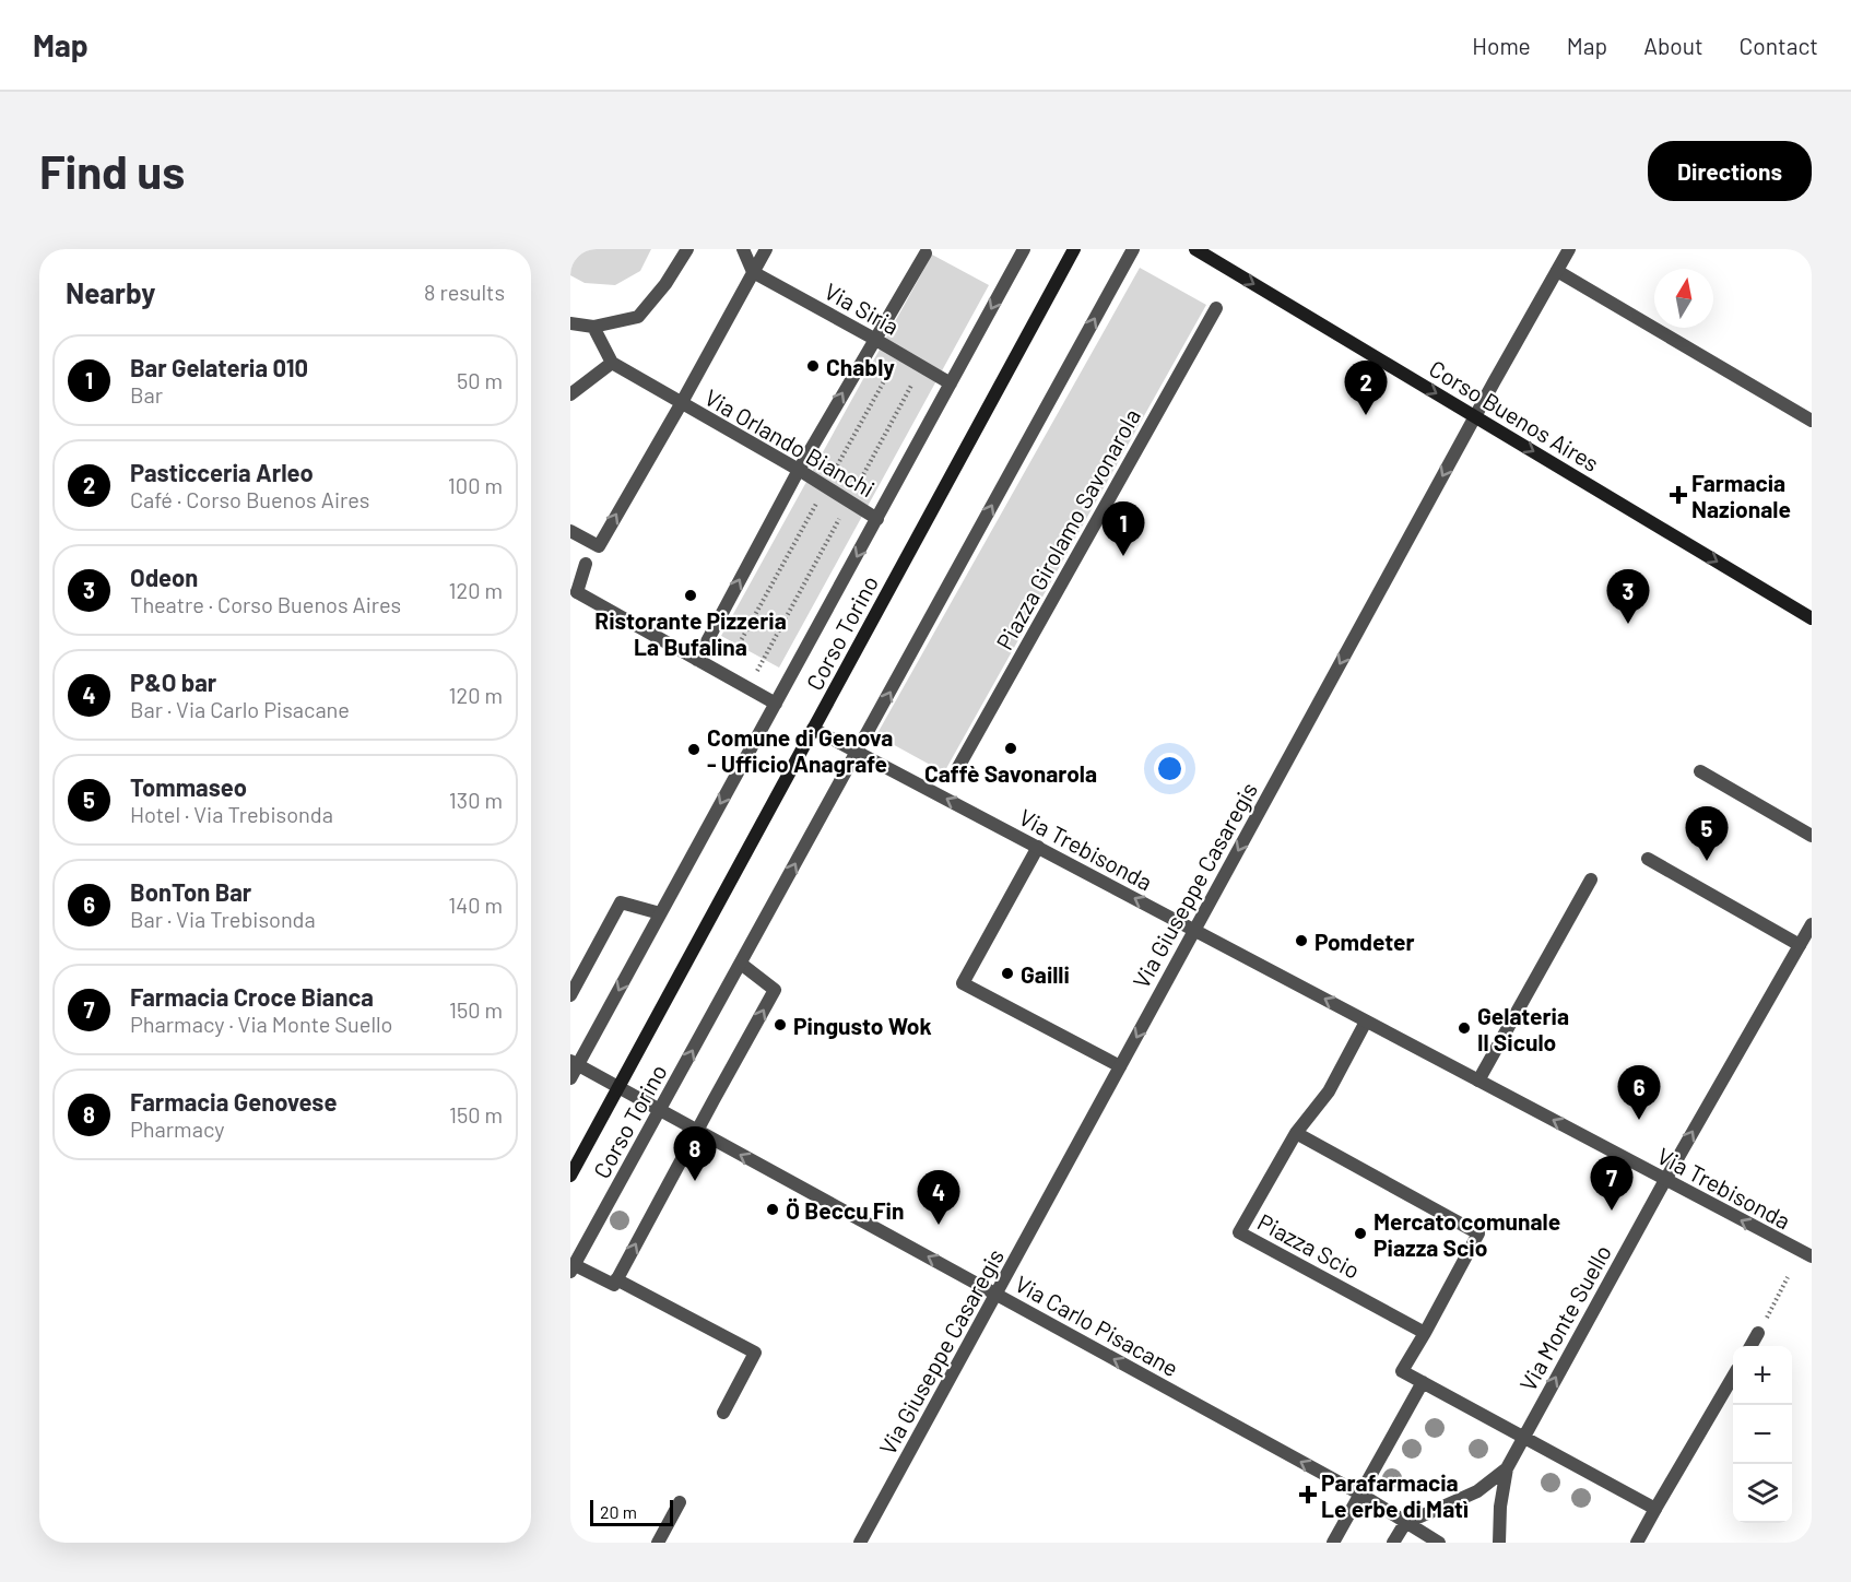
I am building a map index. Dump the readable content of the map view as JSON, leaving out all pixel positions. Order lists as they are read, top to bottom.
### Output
{
  "streets": {
    "main road": ["Corso Buenos Aires", "Corso Torino"],
    "street": [
      "Via Siria",
      "Via Orlando Bianchi",
      "Piazza Girolamo Savonarola",
      "Via Trebisonda",
      "Via Giuseppe Casaregis",
      "Piazza Scio",
      "Via Monte Suello",
      "Via Carlo Pisacane"
    ]
  },
  "crossings": [
    ["Via Siria", "Corso Torino"],
    ["Corso Buenos Aires", "Via Giuseppe Casaregis"],
    ["Via Orlando Bianchi", "Corso Torino"],
    ["Corso Torino", "Via Trebisonda"],
    ["Corso Torino", "Via Carlo Pisacane"],
    ["Via Trebisonda", "Via Giuseppe Casaregis"],
    ["Via Trebisonda", "Piazza Scio"],
    ["Via Trebisonda", "Via Monte Suello"],
    ["Via Giuseppe Casaregis", "Via Carlo Pisacane"]
  ],
  "one_way": [
    "Corso Buenos Aires",
    "Via Trebisonda",
    "Via Giuseppe Casaregis",
    "Via Monte Suello",
    "Via Carlo Pisacane"
  ],
  "places": {
    "other": [
      "Chably",
      "Ristorante Pizzeria La Bufalina",
      "Caffè Savonarola",
      "Comune di Genova - Ufficio Anagrafe",
      "Pomdeter",
      "Gailli",
      "Pingusto Wok",
      "Gelateria Il Siculo",
      "Ö Beccu Fin",
      "Mercato comunale Piazza Scio"
    ],
    "health": ["Farmacia Nazionale", "Parafarmacia Le erbe di Matì"]
  },
  "scale_bar": "20 m",
  "north": "top",
  "page": {
    "header": "Map",
    "nav": [
      "Home",
      "Map",
      "About",
      "Contact"
    ],
    "buttons": "Directions",
    "title": "Find us",
    "heading": ["Nearby", "8 results"],
    "list": [
      {
        "mark": "1",
        "name": "Bar Gelateria 010",
        "note": "Bar",
        "value": "50 m"
      },
      {
        "mark": "2",
        "name": "Pasticceria Arleo",
        "note": "Café · Corso Buenos Aires",
        "value": "100 m"
      },
      {
        "mark": "3",
        "name": "Odeon",
        "note": "Theatre · Corso Buenos Aires",
        "value": "120 m"
      },
      {
        "mark": "4",
        "name": "P&O bar",
        "note": "Bar · Via Carlo Pisacane",
        "value": "120 m"
      },
      {
        "mark": "5",
        "name": "Tommaseo",
        "note": "Hotel · Via Trebisonda",
        "value": "130 m"
      },
      {
        "mark": "6",
        "name": "BonTon Bar",
        "note": "Bar · Via Trebisonda",
        "value": "140 m"
      },
      {
        "mark": "7",
        "name": "Farmacia Croce Bianca",
        "note": "Pharmacy · Via Monte Suello",
        "value": "150 m"
      },
      {
        "mark": "8",
        "name": "Farmacia Genovese",
        "note": "Pharmacy",
        "value": "150 m"
      }
    ],
    "pins": [
      "2",
      "1",
      "3",
      "5",
      "6",
      "8",
      "7",
      "4"
    ],
    "map_buttons": ["+", "−"],
    "scale": "20 m"
  }
}
